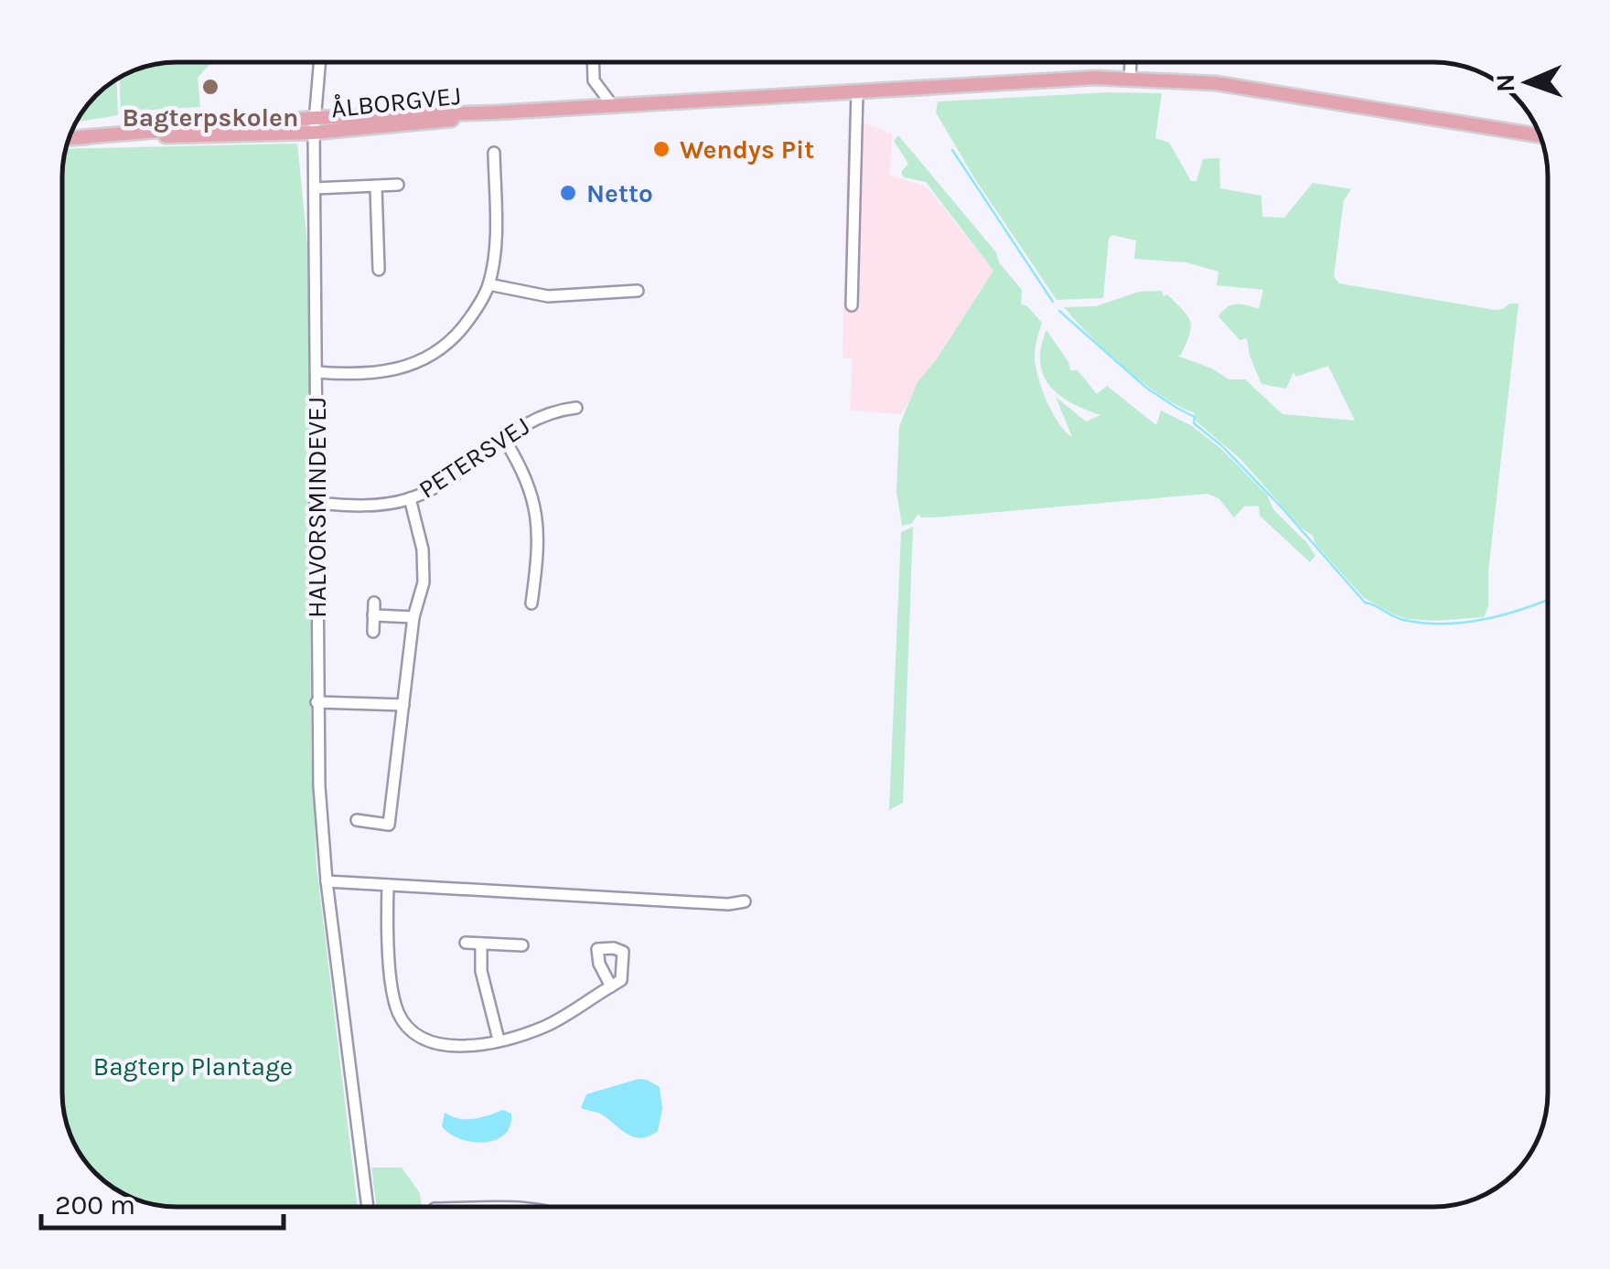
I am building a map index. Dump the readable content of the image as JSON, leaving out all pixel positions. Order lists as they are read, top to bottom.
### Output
{
  "streets": {
    "main road": ["ÅLBORGVEJ"],
    "street": ["PETERSVEJ", "HALVORSMINDEVEJ"]
  },
  "crossings": [
    ["ÅLBORGVEJ", "HALVORSMINDEVEJ"],
    ["PETERSVEJ", "HALVORSMINDEVEJ"]
  ],
  "parks": ["Bagterp Plantage"],
  "places": ["Bagterpskolen", "Wendys Pit", "Netto"],
  "scale_bar": "200 m",
  "north": "left"
}
